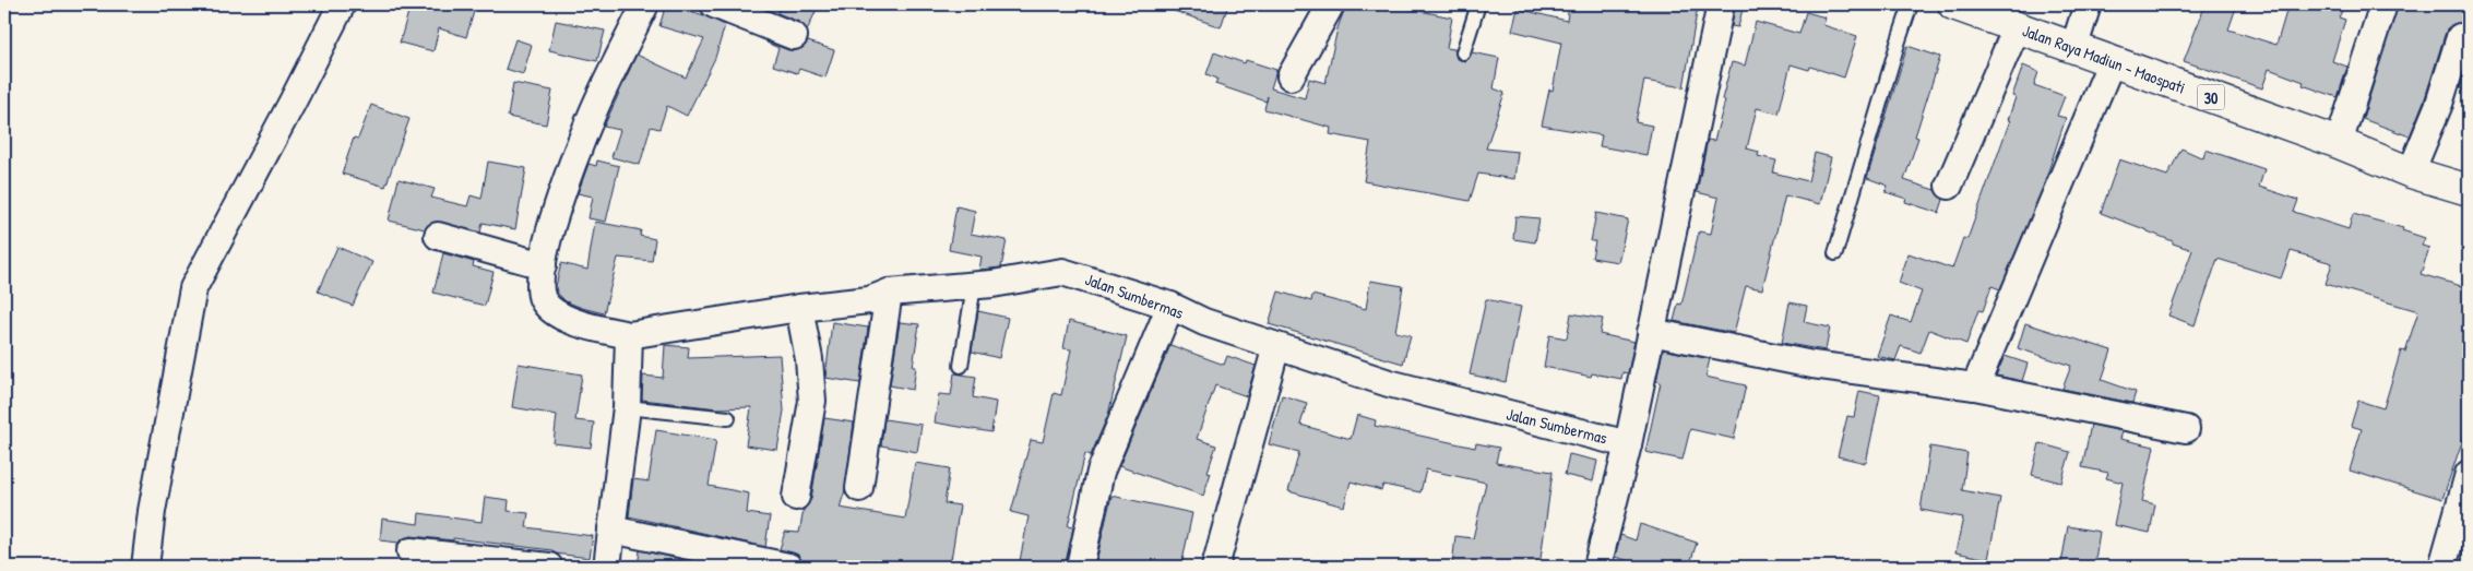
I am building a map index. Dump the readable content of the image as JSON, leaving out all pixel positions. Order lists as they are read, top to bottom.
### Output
{
  "streets": {
    "highway": ["Jalan Raya Madiun - Maospati", "30"],
    "street": ["Jalan Sumbermas"]
  }
}
